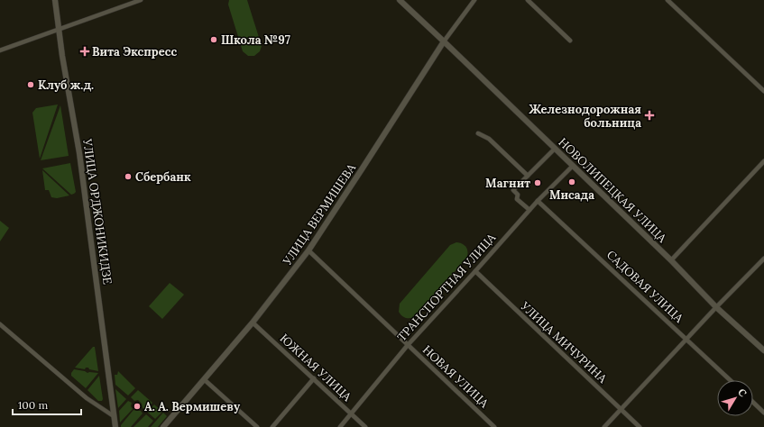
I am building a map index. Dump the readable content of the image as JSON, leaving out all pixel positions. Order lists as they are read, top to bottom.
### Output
{
  "streets": {
    "street": [
      "НОВОЛИПЕЦКАЯ УЛИЦА",
      "УЛИЦА ОРДЖОНИКИДЗЕ",
      "УЛИЦА ВЕРМИШЕВА",
      "САДОВАЯ УЛИЦА",
      "ТРАНСПОРТНАЯ УЛИЦА",
      "УЛИЦА МИЧУРИНА",
      "ЮЖНАЯ УЛИЦА",
      "НОВАЯ УЛИЦА"
    ]
  },
  "crossings": [
    ["НОВОЛИПЕЦКАЯ УЛИЦА", "УЛИЦА ВЕРМИШЕВА"],
    ["НОВОЛИПЕЦКАЯ УЛИЦА", "ТРАНСПОРТНАЯ УЛИЦА"],
    ["УЛИЦА ВЕРМИШЕВА", "ЮЖНАЯ УЛИЦА"],
    ["УЛИЦА ВЕРМИШЕВА", "НОВАЯ УЛИЦА"],
    ["САДОВАЯ УЛИЦА", "ТРАНСПОРТНАЯ УЛИЦА"],
    ["ТРАНСПОРТНАЯ УЛИЦА", "УЛИЦА МИЧУРИНА"],
    ["ТРАНСПОРТНАЯ УЛИЦА", "ЮЖНАЯ УЛИЦА"],
    ["ТРАНСПОРТНАЯ УЛИЦА", "НОВАЯ УЛИЦА"]
  ],
  "places": {
    "other": [
      "Школа №97",
      "Клуб ж.д.",
      "Сбербанк",
      "Мисада",
      "Магнит",
      "А. А. Вермишеву"
    ],
    "health": ["Вита Экспресс", "Железнодорожная больница"]
  },
  "scale_bar": "100 m",
  "north": "top right"
}
